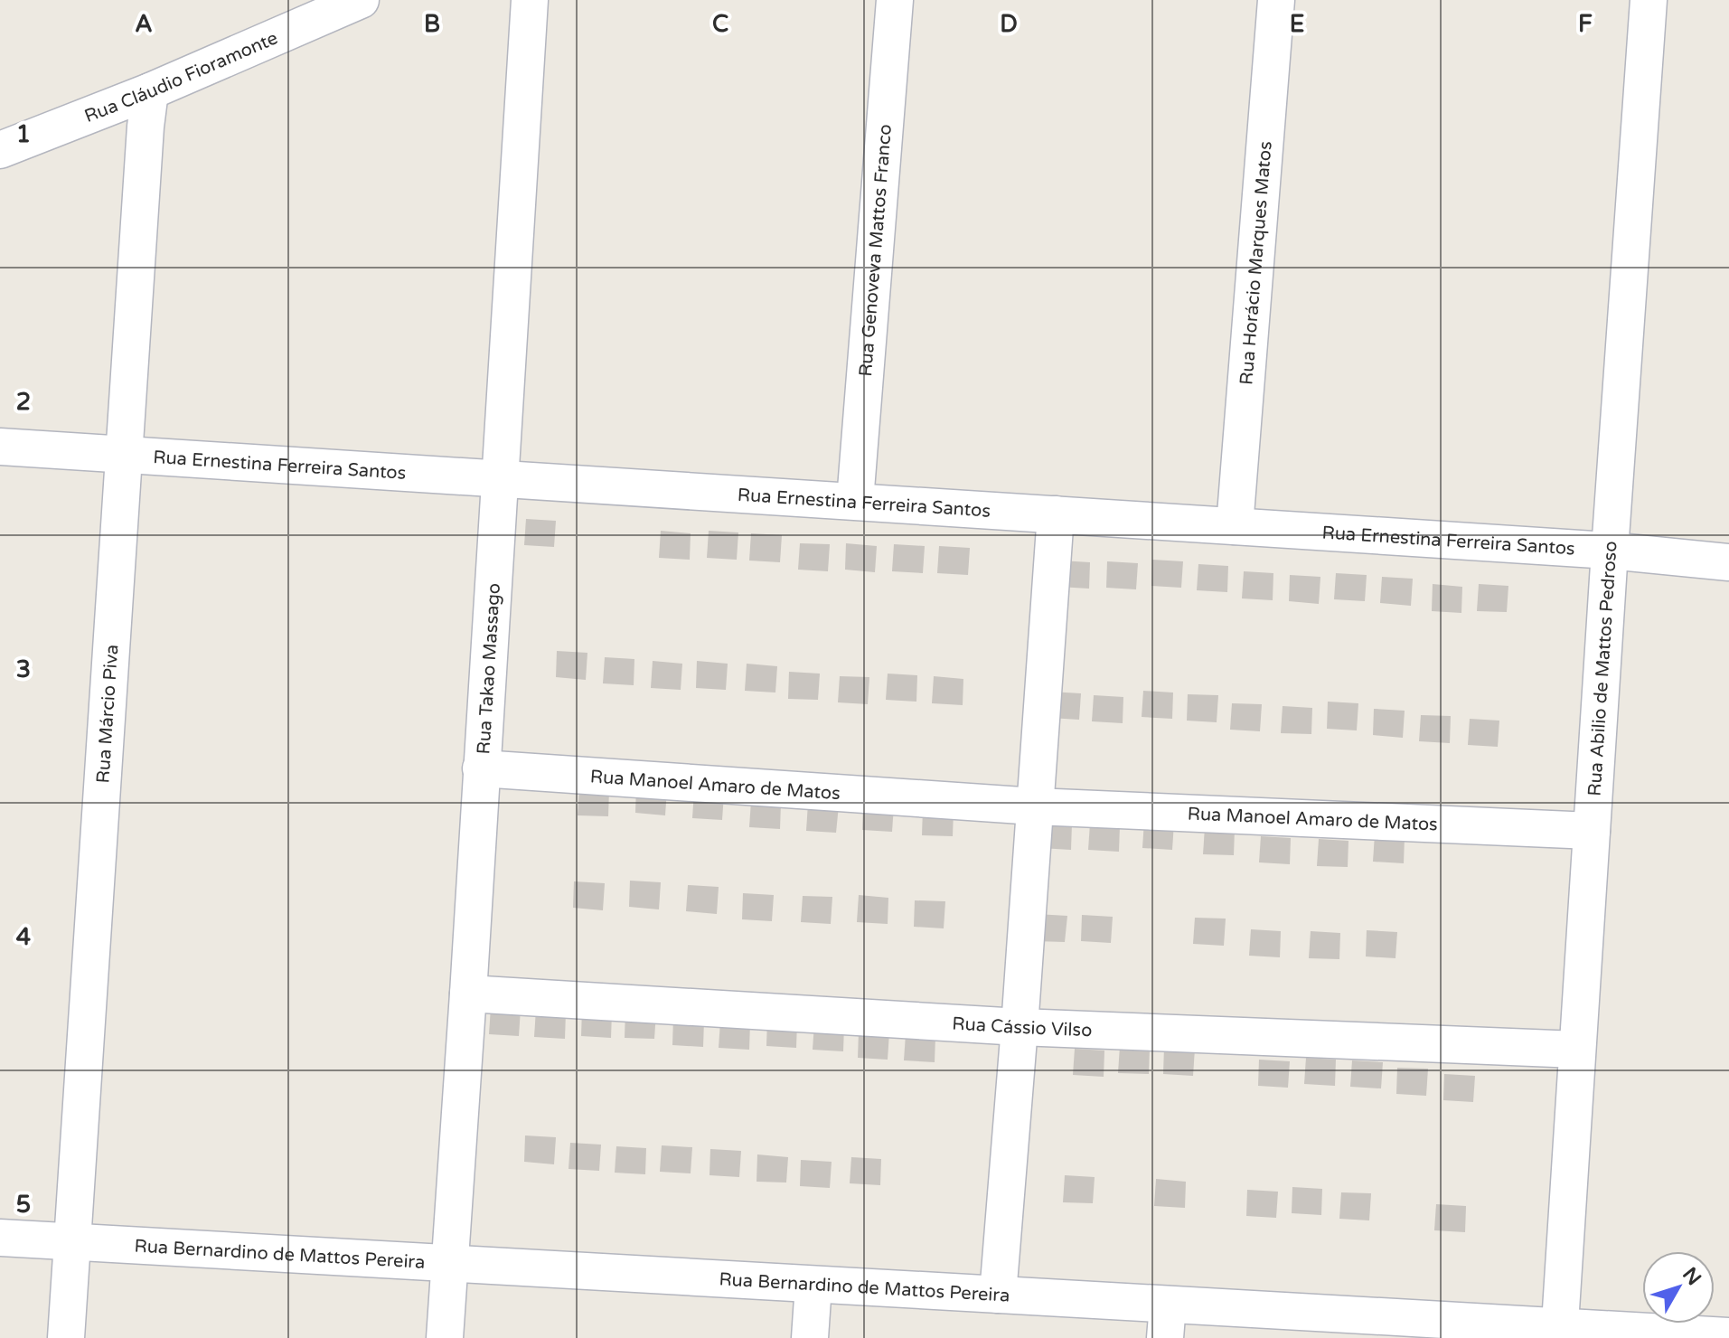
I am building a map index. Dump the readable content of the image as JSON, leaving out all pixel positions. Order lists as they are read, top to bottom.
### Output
{
  "streets": {
    "street": [
      "Rua Cláudio Fioramonte",
      "Rua Genoveva Mattos Franco",
      "Rua Horácio Marques Matos",
      "Rua Ernestina Ferreira Santos",
      "Rua Takao Massago",
      "Rua Abilio de Mattos Pedroso",
      "Rua Márcio Piva",
      "Rua Manoel Amaro de Matos",
      "Rua Cássio Vilso",
      "Rua Bernardino de Mattos Pereira"
    ]
  },
  "crossings": [
    ["Rua Cláudio Fioramonte", "Rua Márcio Piva"],
    ["Rua Genoveva Mattos Franco", "Rua Ernestina Ferreira Santos"],
    ["Rua Horácio Marques Matos", "Rua Ernestina Ferreira Santos"],
    ["Rua Ernestina Ferreira Santos", "Rua Takao Massago"],
    ["Rua Ernestina Ferreira Santos", "Rua Abilio de Mattos Pedroso"],
    ["Rua Ernestina Ferreira Santos", "Rua Márcio Piva"],
    ["Rua Takao Massago", "Rua Manoel Amaro de Matos"],
    ["Rua Takao Massago", "Rua Cássio Vilso"],
    ["Rua Takao Massago", "Rua Bernardino de Mattos Pereira"],
    ["Rua Abilio de Mattos Pedroso", "Rua Manoel Amaro de Matos"],
    ["Rua Abilio de Mattos Pedroso", "Rua Cássio Vilso"],
    ["Rua Abilio de Mattos Pedroso", "Rua Bernardino de Mattos Pereira"],
    ["Rua Márcio Piva", "Rua Bernardino de Mattos Pereira"]
  ],
  "north": "top right",
  "grid": {
    "columns": [
      "A",
      "B",
      "C",
      "D",
      "E",
      "F"
    ],
    "rows": [
      "1",
      "2",
      "3",
      "4",
      "5"
    ]
  }
}
